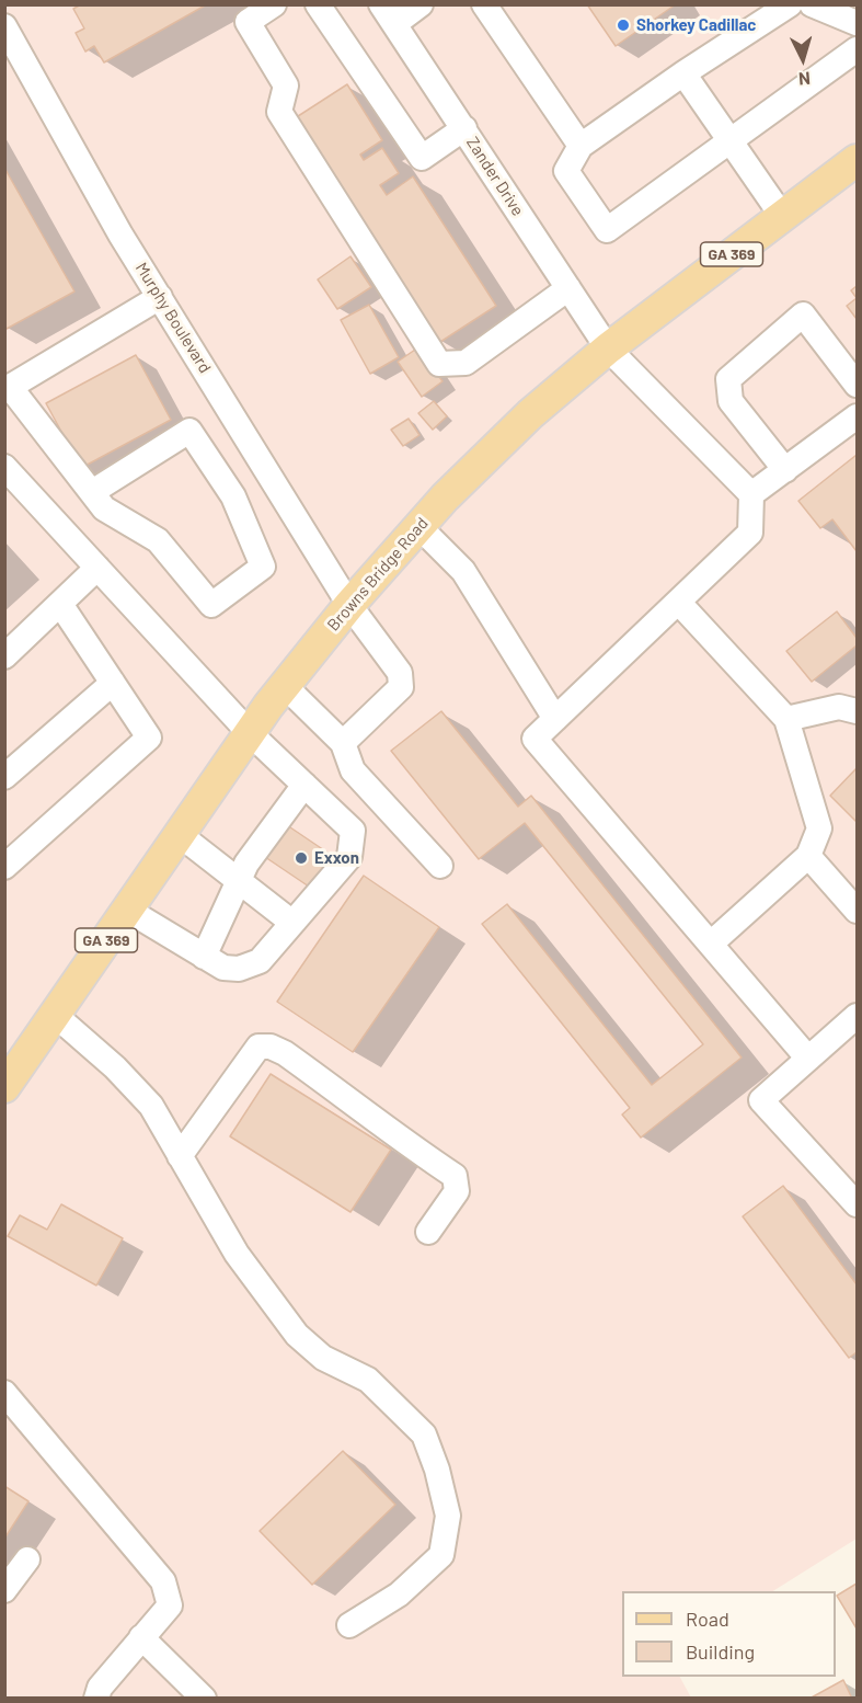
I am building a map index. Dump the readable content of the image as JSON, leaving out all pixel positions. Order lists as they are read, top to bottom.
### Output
{
  "streets": {
    "main road": ["GA 369", "Browns Bridge Road"],
    "street": ["Zander Drive", "Murphy Boulevard"]
  },
  "crossings": [
    ["Zander Drive", "Browns Bridge Road"],
    ["Murphy Boulevard", "Browns Bridge Road"]
  ],
  "places": ["Shorkey Cadillac", "Exxon"],
  "legend": ["Road", "Building"],
  "north": "bottom"
}
